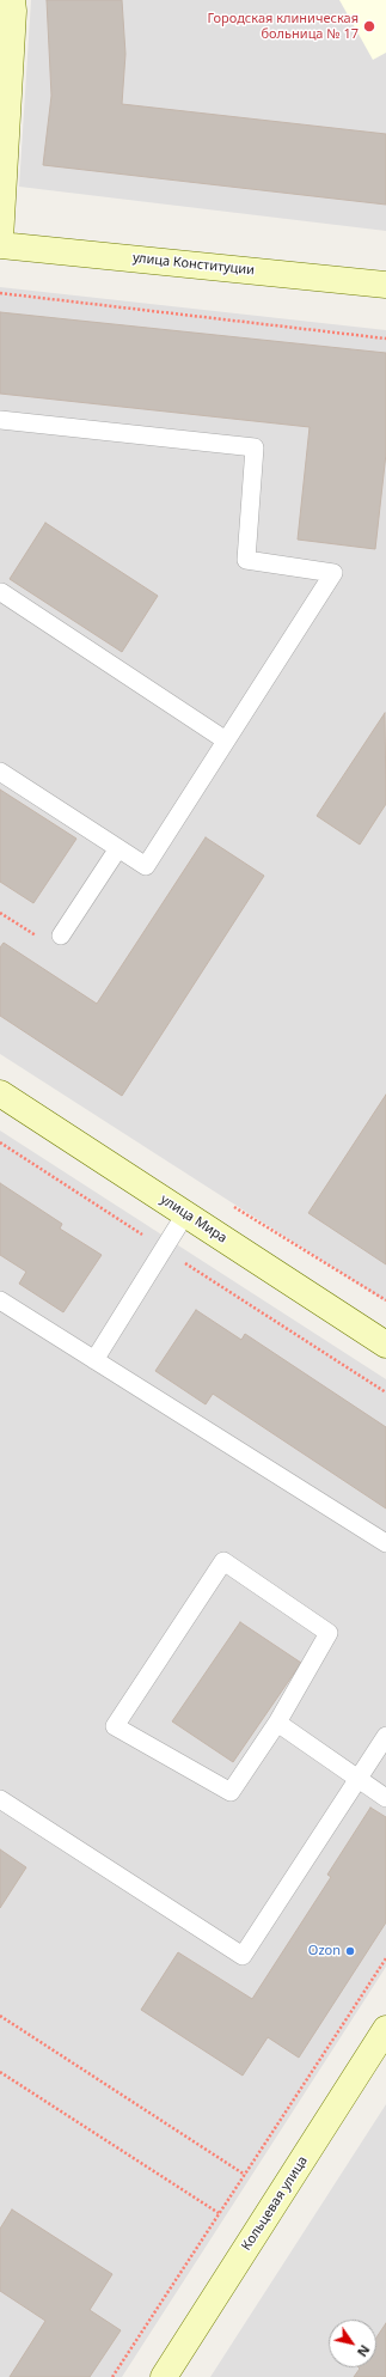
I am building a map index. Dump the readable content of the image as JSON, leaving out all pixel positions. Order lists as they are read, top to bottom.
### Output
{
  "streets": {
    "street": ["улица Конституции", "улица Мира", "Кольцевая улица"]
  },
  "places": ["Городская клиническая больница № 17", "Ozon"],
  "north": "bottom right"
}
